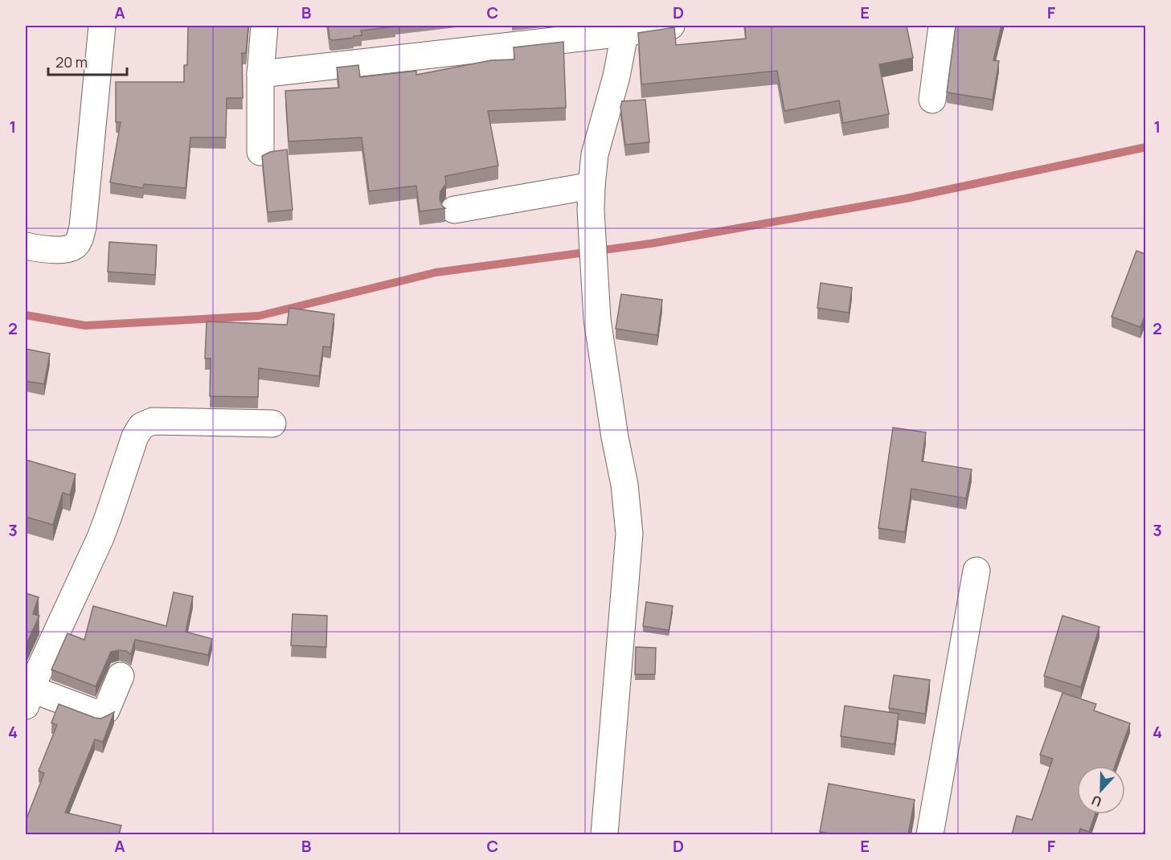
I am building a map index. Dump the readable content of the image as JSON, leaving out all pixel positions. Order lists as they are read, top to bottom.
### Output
{
  "scale_bar": "20 m",
  "north": "bottom",
  "grid": {
    "columns": [
      "A",
      "B",
      "C",
      "D",
      "E",
      "F"
    ],
    "rows": [
      "1",
      "2",
      "3",
      "4"
    ]
  }
}
